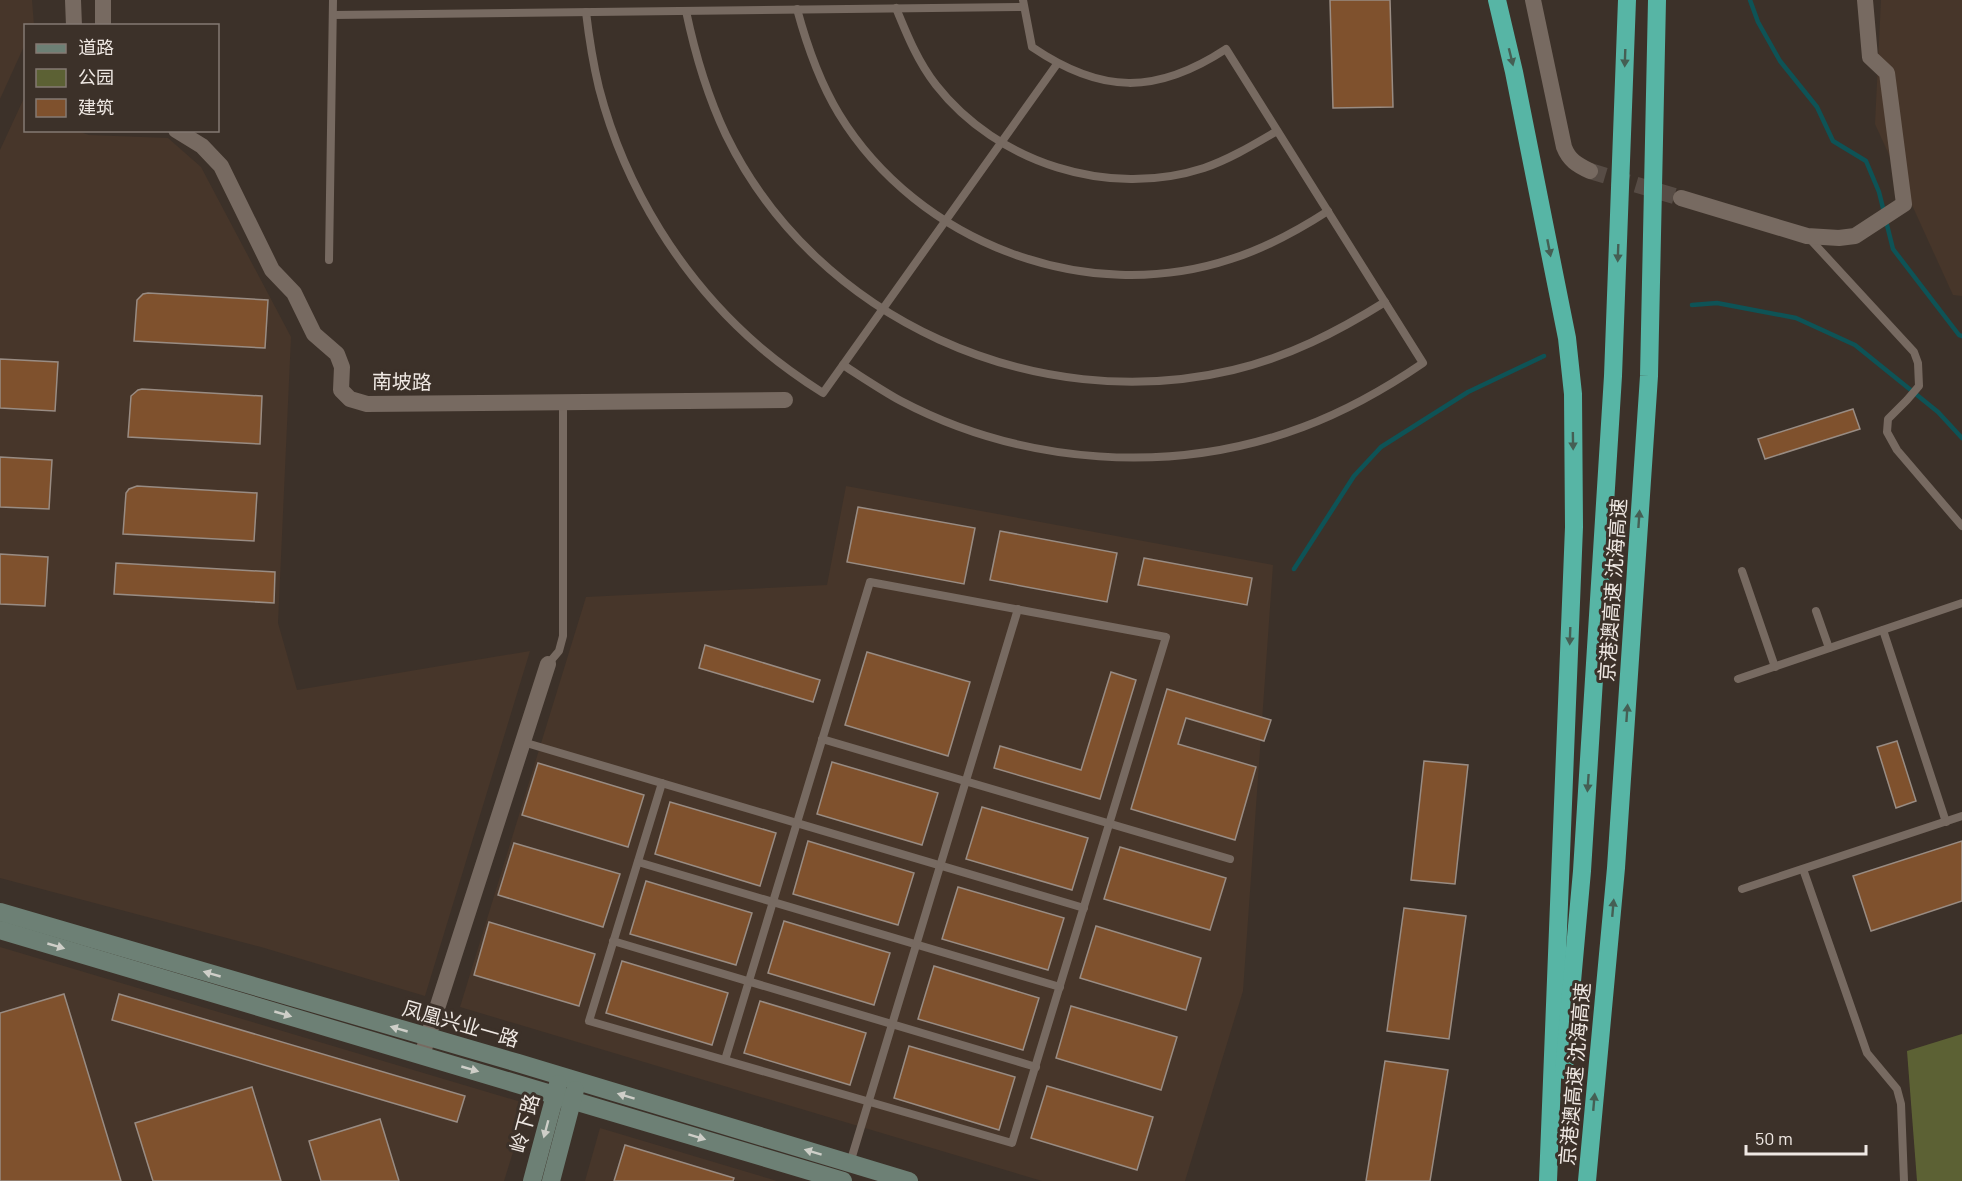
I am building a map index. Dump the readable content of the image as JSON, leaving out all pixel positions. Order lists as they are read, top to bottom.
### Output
{
  "streets": {
    "highway": ["京港澳高速 沈海高速"],
    "street": ["南坡路", "凤凰兴业一路", "岭下路"]
  },
  "crossings": [
    ["凤凰兴业一路", "岭下路"]
  ],
  "legend": ["道路", "公园", "建筑"],
  "scale_bar": "50 m"
}
